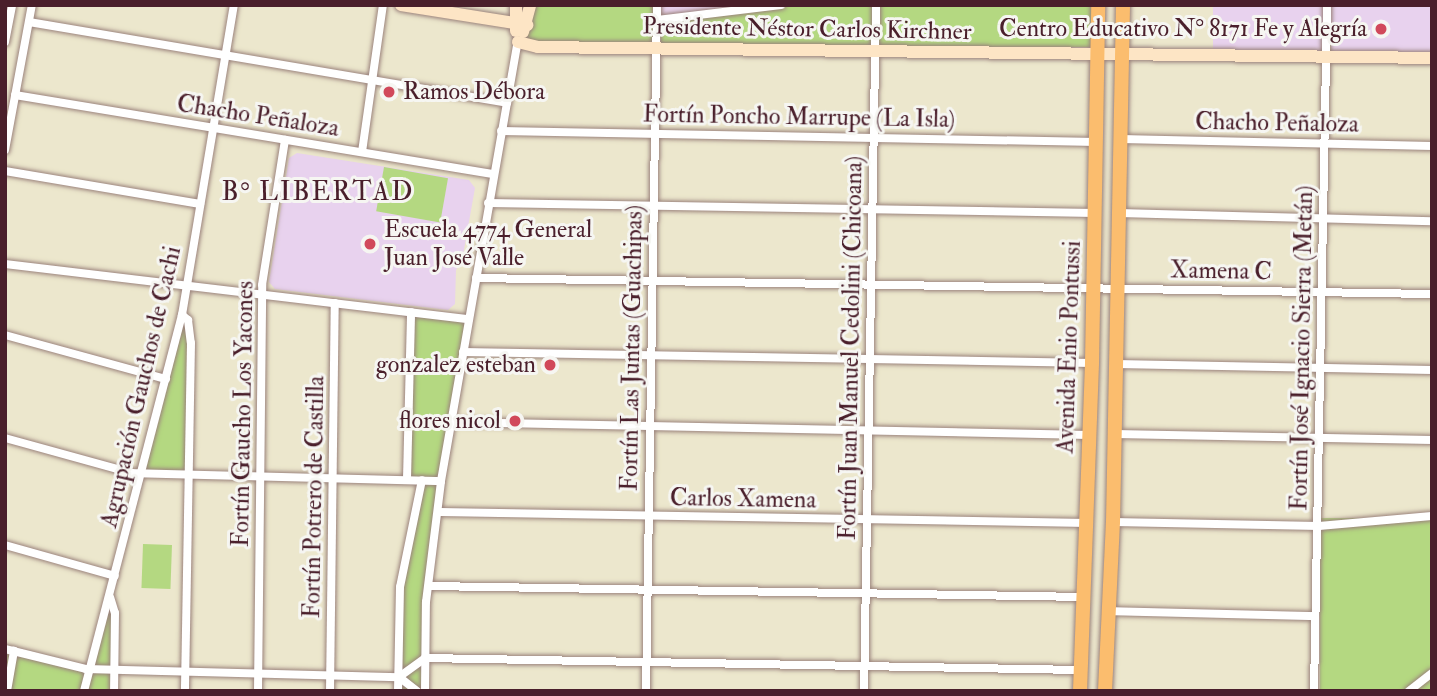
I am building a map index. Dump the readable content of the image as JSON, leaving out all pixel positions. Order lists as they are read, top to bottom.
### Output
{
  "streets": {
    "main road": ["Avenida Enio Pontussi"],
    "street": [
      "Presidente Néstor Carlos Kirchner",
      "Chacho Peñaloza",
      "Fortín Poncho Marrupe (La Isla)",
      "Xamena C",
      "Fortín Las Juntas (Guachipas)",
      "Fortín Juan Manuel Cedolini (Chicoana)",
      "Fortín José Ignacio Sierra (Metán)",
      "Agrupación Gauchos de Cachi",
      "Fortín Gaucho Los Yacones",
      "Fortín Potrero de Castilla",
      "Carlos Xamena"
    ]
  },
  "crossings": [
    ["Presidente Néstor Carlos Kirchner", "Avenida Enio Pontussi"],
    ["Presidente Néstor Carlos Kirchner", "Fortín Las Juntas (Guachipas)"],
    ["Presidente Néstor Carlos Kirchner", "Fortín Juan Manuel Cedolini (Chicoana)"],
    ["Presidente Néstor Carlos Kirchner", "Fortín José Ignacio Sierra (Metán)"],
    ["Chacho Peñaloza", "Avenida Enio Pontussi"],
    ["Chacho Peñaloza", "Fortín José Ignacio Sierra (Metán)"],
    ["Chacho Peñaloza", "Agrupación Gauchos de Cachi"],
    ["Chacho Peñaloza", "Fortín Gaucho Los Yacones"],
    ["Fortín Poncho Marrupe (La Isla)", "Avenida Enio Pontussi"],
    ["Fortín Poncho Marrupe (La Isla)", "Fortín Las Juntas (Guachipas)"],
    ["Fortín Poncho Marrupe (La Isla)", "Fortín Juan Manuel Cedolini (Chicoana)"],
    ["Xamena C", "Avenida Enio Pontussi"],
    ["Xamena C", "Fortín Las Juntas (Guachipas)"],
    ["Xamena C", "Fortín Juan Manuel Cedolini (Chicoana)"],
    ["Xamena C", "Fortín José Ignacio Sierra (Metán)"],
    ["Avenida Enio Pontussi", "Carlos Xamena"],
    ["Fortín Las Juntas (Guachipas)", "Carlos Xamena"],
    ["Fortín Juan Manuel Cedolini (Chicoana)", "Carlos Xamena"]
  ],
  "districts": ["B° LIBERTAD"],
  "places": [
    "Centro Educativo N° 8171 Fe y Alegría",
    "Ramos Débora",
    "Escuela 4774 General Juan José Valle",
    "gonzalez esteban",
    "flores nicol"
  ]
}
